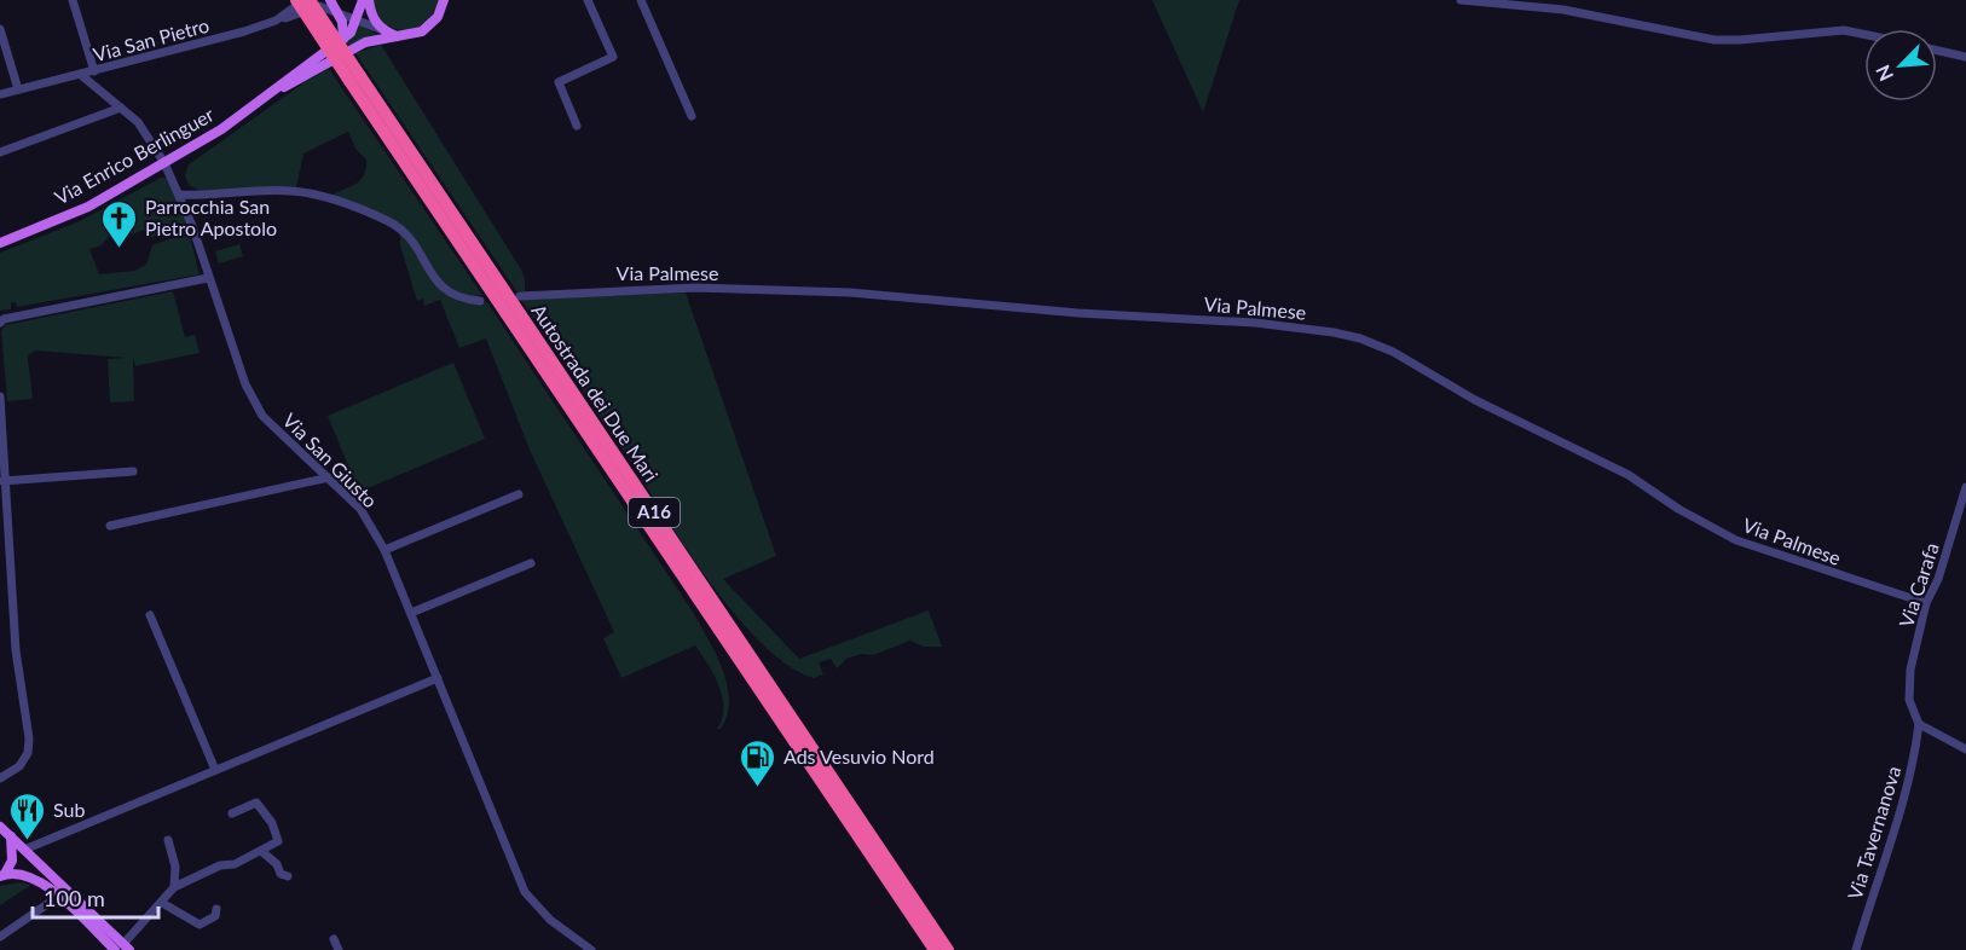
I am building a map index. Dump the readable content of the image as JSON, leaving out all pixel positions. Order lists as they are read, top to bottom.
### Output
{
  "streets": {
    "highway": ["Autostrada dei Due Mari", "A16"],
    "main road": ["Via Enrico Berlinguer"],
    "street": [
      "Via San Pietro",
      "Via Palmese",
      "Via San Giusto",
      "Via Carafa",
      "Via Tavernanova"
    ]
  },
  "crossings": [
    ["Via San Pietro", "Autostrada dei Due Mari"],
    ["Via San Pietro", "Via San Giusto"],
    ["Via Enrico Berlinguer", "Via San Giusto"],
    ["Via Palmese", "Via Carafa"],
    ["Via Carafa", "Via Tavernanova"]
  ],
  "places": {
    "church": ["Parrocchia San Pietro Apostolo"],
    "fuel station": ["Ads Vesuvio Nord"],
    "restaurant": ["Sub"]
  },
  "scale_bar": "100 m",
  "north": "bottom left"
}
